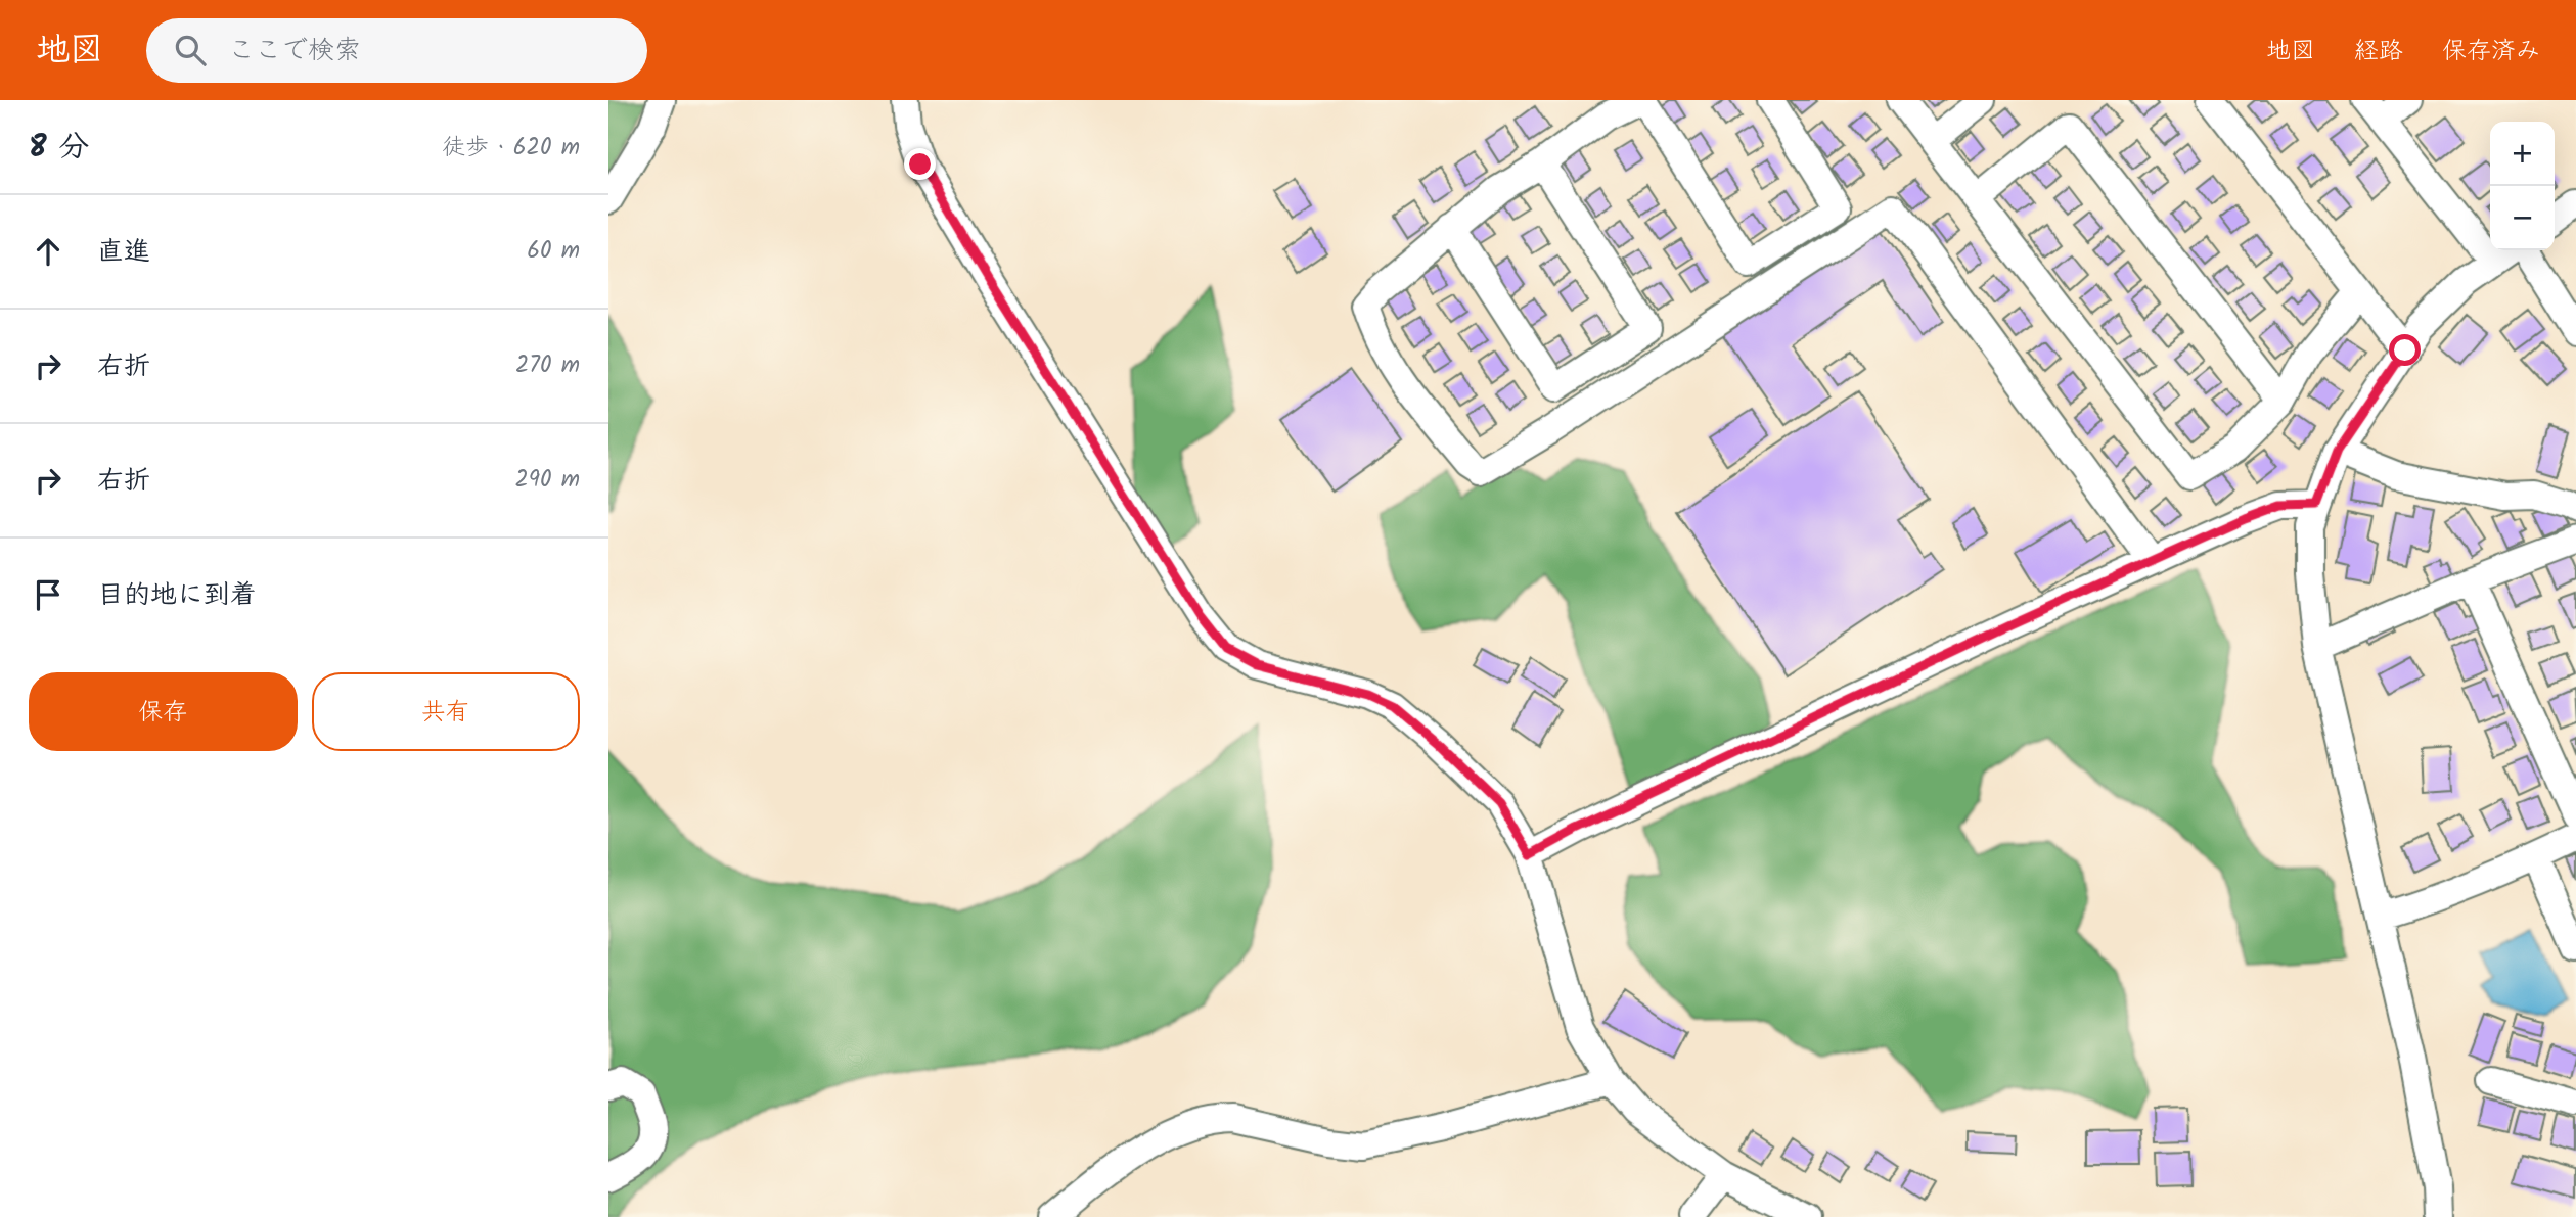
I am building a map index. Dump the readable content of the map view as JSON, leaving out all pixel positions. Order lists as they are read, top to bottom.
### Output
{
  "page": {
    "header": "地図",
    "search": "ここで検索",
    "nav": ["地図", "経路", "保存済み"],
    "heading": ["8 分", "徒歩 · 620 m"],
    "map_buttons": ["+", "−"],
    "list": [
      ["直進", "60 m"],
      ["右折", "270 m"],
      ["右折", "290 m"],
      "目的地に到着"
    ],
    "buttons": ["保存", "共有"]
  }
}
